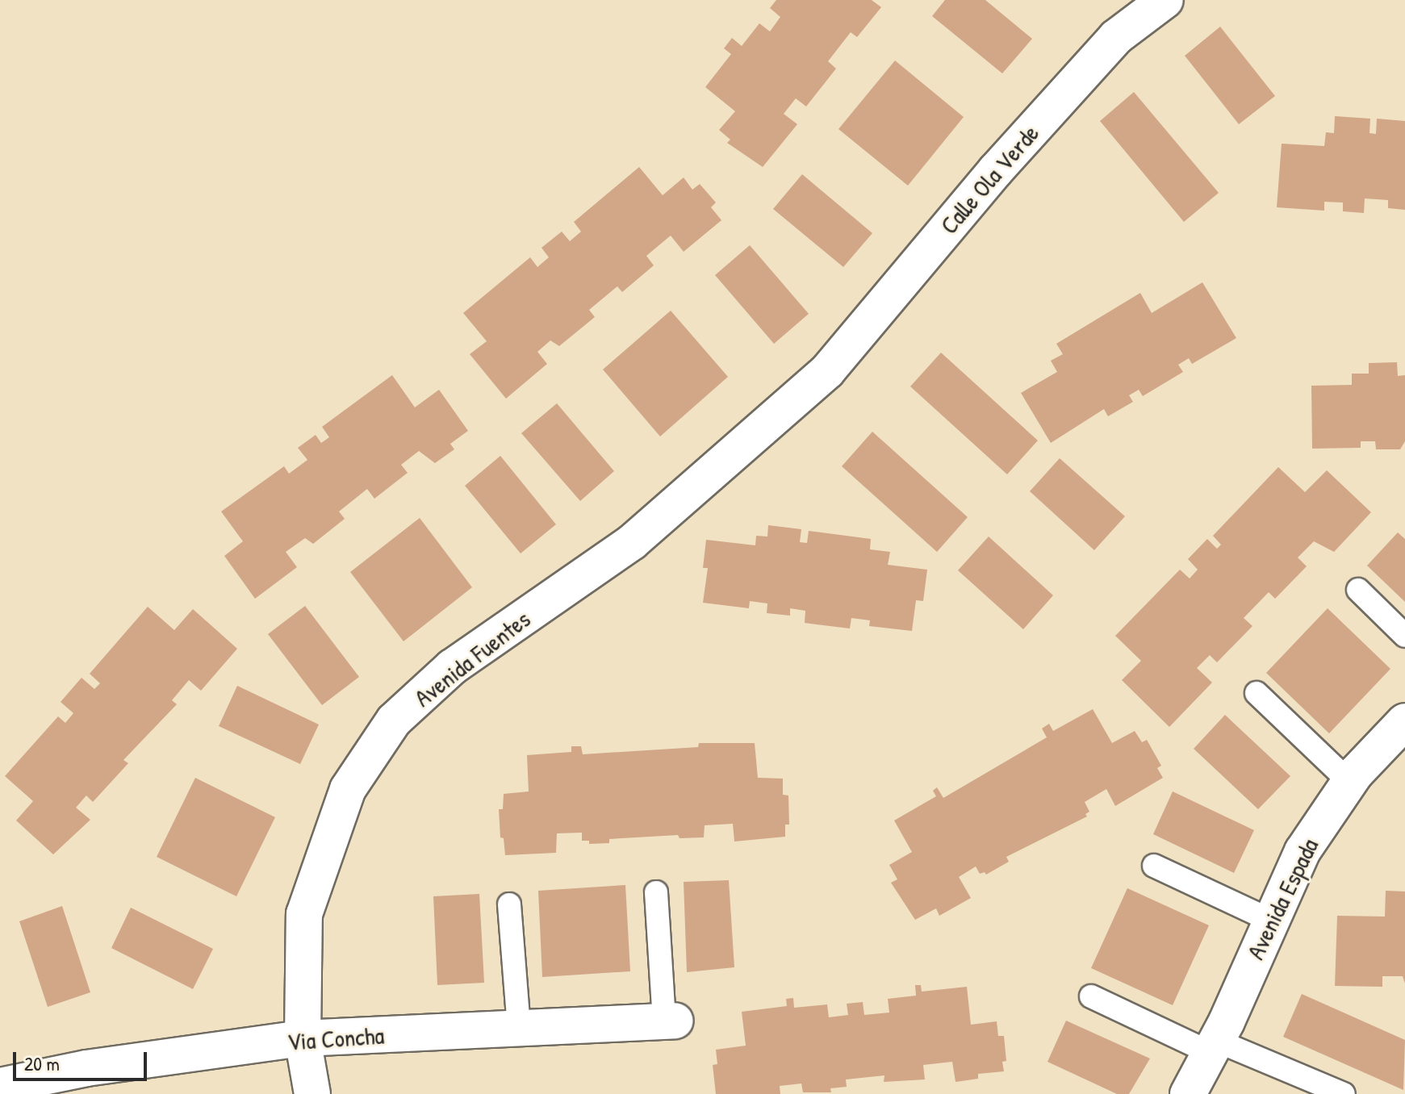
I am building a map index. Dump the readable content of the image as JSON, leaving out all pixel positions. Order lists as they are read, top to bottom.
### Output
{
  "streets": {
    "street": [
      "Calle Ola Verde",
      "Avenida Fuentes",
      "Avenida Espada",
      "Via Concha"
    ]
  },
  "crossings": [
    ["Calle Ola Verde", "Avenida Fuentes"],
    ["Avenida Fuentes", "Via Concha"]
  ],
  "scale_bar": "20 m"
}
